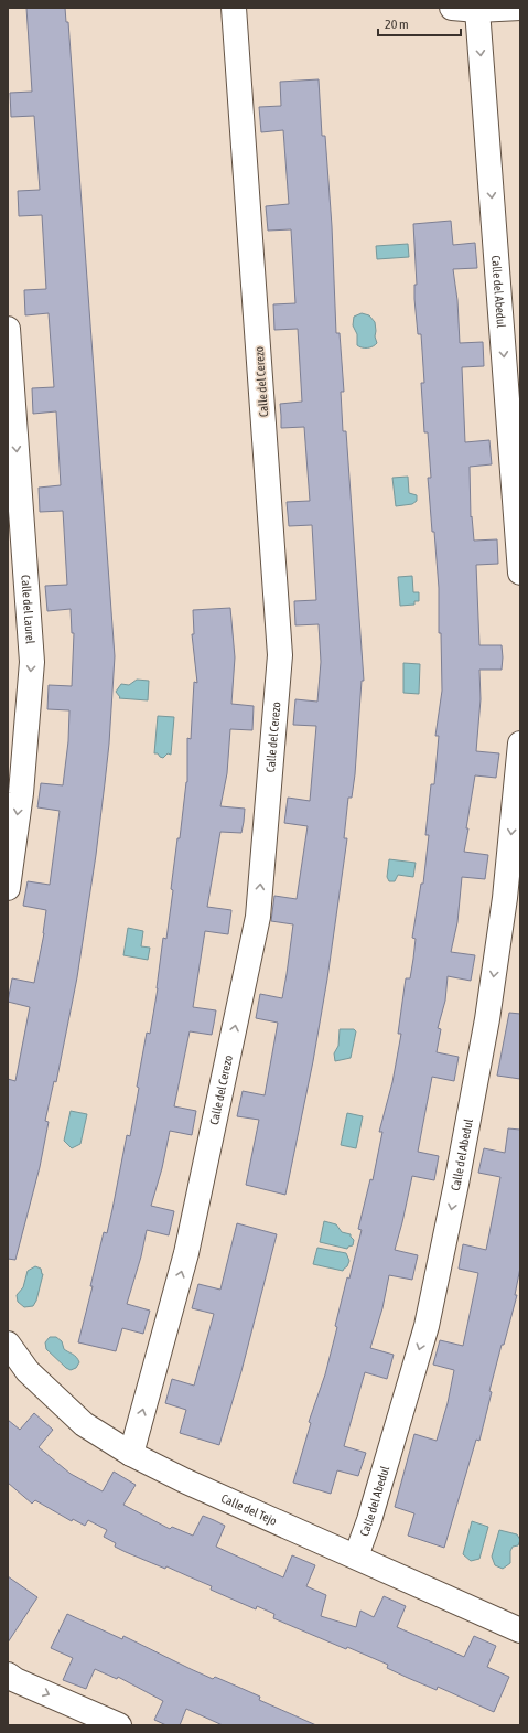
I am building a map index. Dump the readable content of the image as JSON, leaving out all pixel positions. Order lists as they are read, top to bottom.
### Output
{
  "streets": {
    "street": [
      "Calle del Abedul",
      "Calle del Cerezo",
      "Calle del Laurel",
      "Calle del Tejo"
    ]
  },
  "crossings": [
    ["Calle del Abedul", "Calle del Tejo"],
    ["Calle del Cerezo", "Calle del Tejo"]
  ],
  "one_way": ["Calle del Abedul", "Calle del Cerezo", "Calle del Laurel"],
  "scale_bar": "20 m"
}
